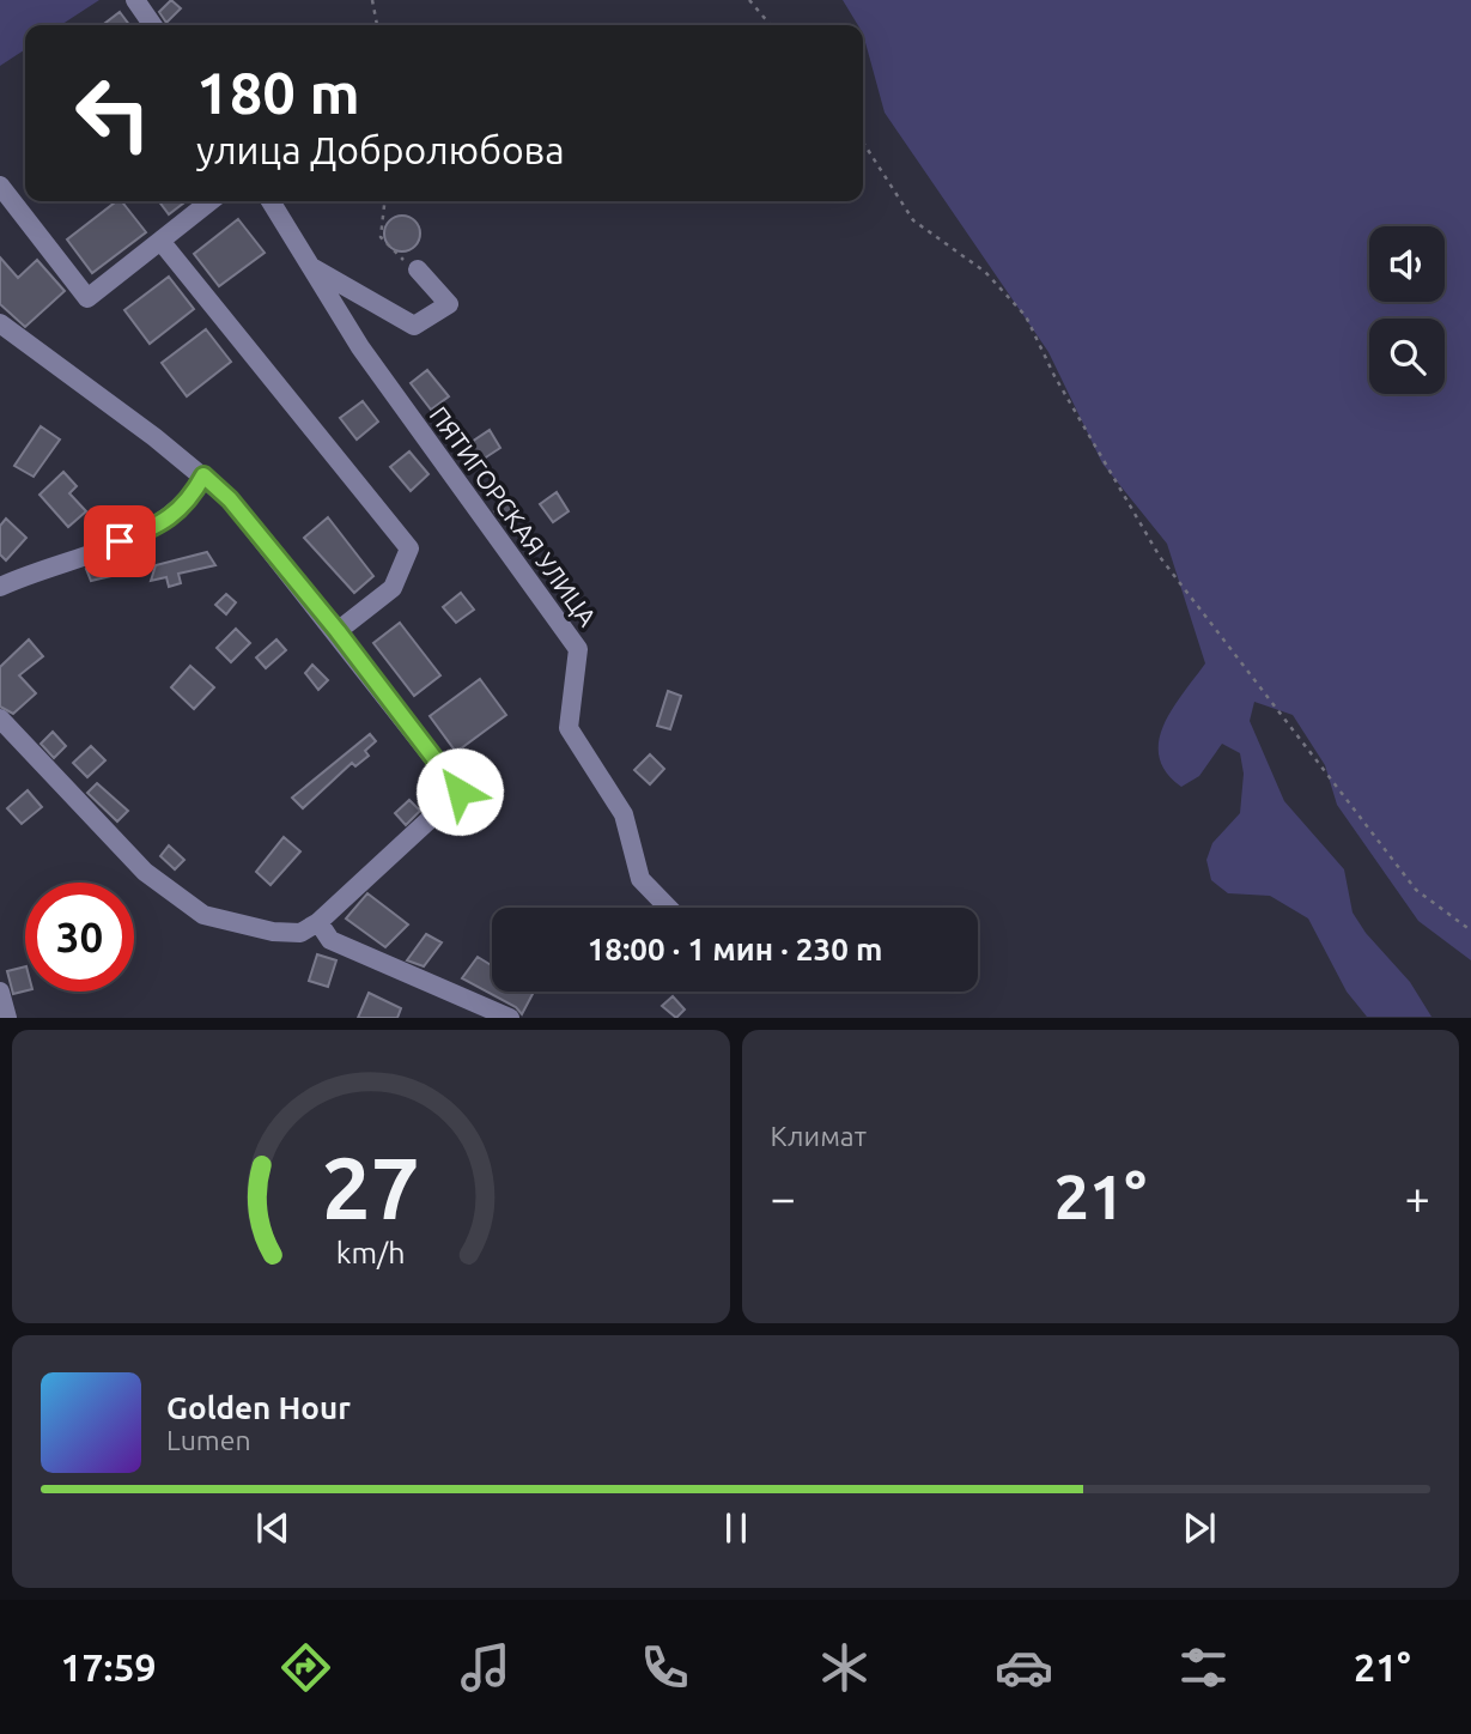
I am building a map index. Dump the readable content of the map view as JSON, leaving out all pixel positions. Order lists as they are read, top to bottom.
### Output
{
  "streets": {
    "street": ["ПЯТИГОРСКАЯ УЛИЦА"]
  },
  "page": {
    "turn": ["180 m", "улица Добролюбова"],
    "limit": "30",
    "trip": "18:00 · 1 мин · 230 m",
    "tile": "Климат",
    "heat": ["−", "21°", "+"],
    "song": ["Golden Hour", "Lumen"],
    "tabs": ["17:59", "21°"],
    "gauge": ["27", "km/h"]
  }
}
